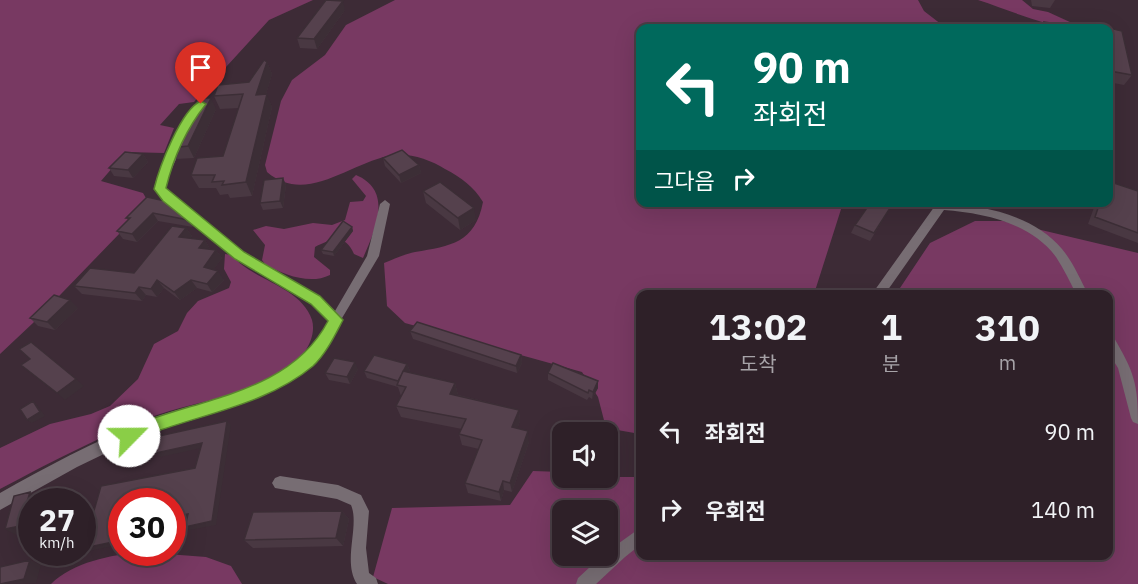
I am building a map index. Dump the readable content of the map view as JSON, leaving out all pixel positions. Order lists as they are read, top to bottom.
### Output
{
  "page": {
    "turn": ["90 m", "좌회전"],
    "then": "그다음",
    "eta": [
      "13:02",
      "도착",
      "1",
      "분",
      "310",
      "m"
    ],
    "list": [
      {
        "name": "좌회전",
        "value": "90 m"
      },
      {
        "name": "우회전",
        "value": "140 m"
      }
    ],
    "speed": "27 km/h",
    "limit": "30"
  }
}
